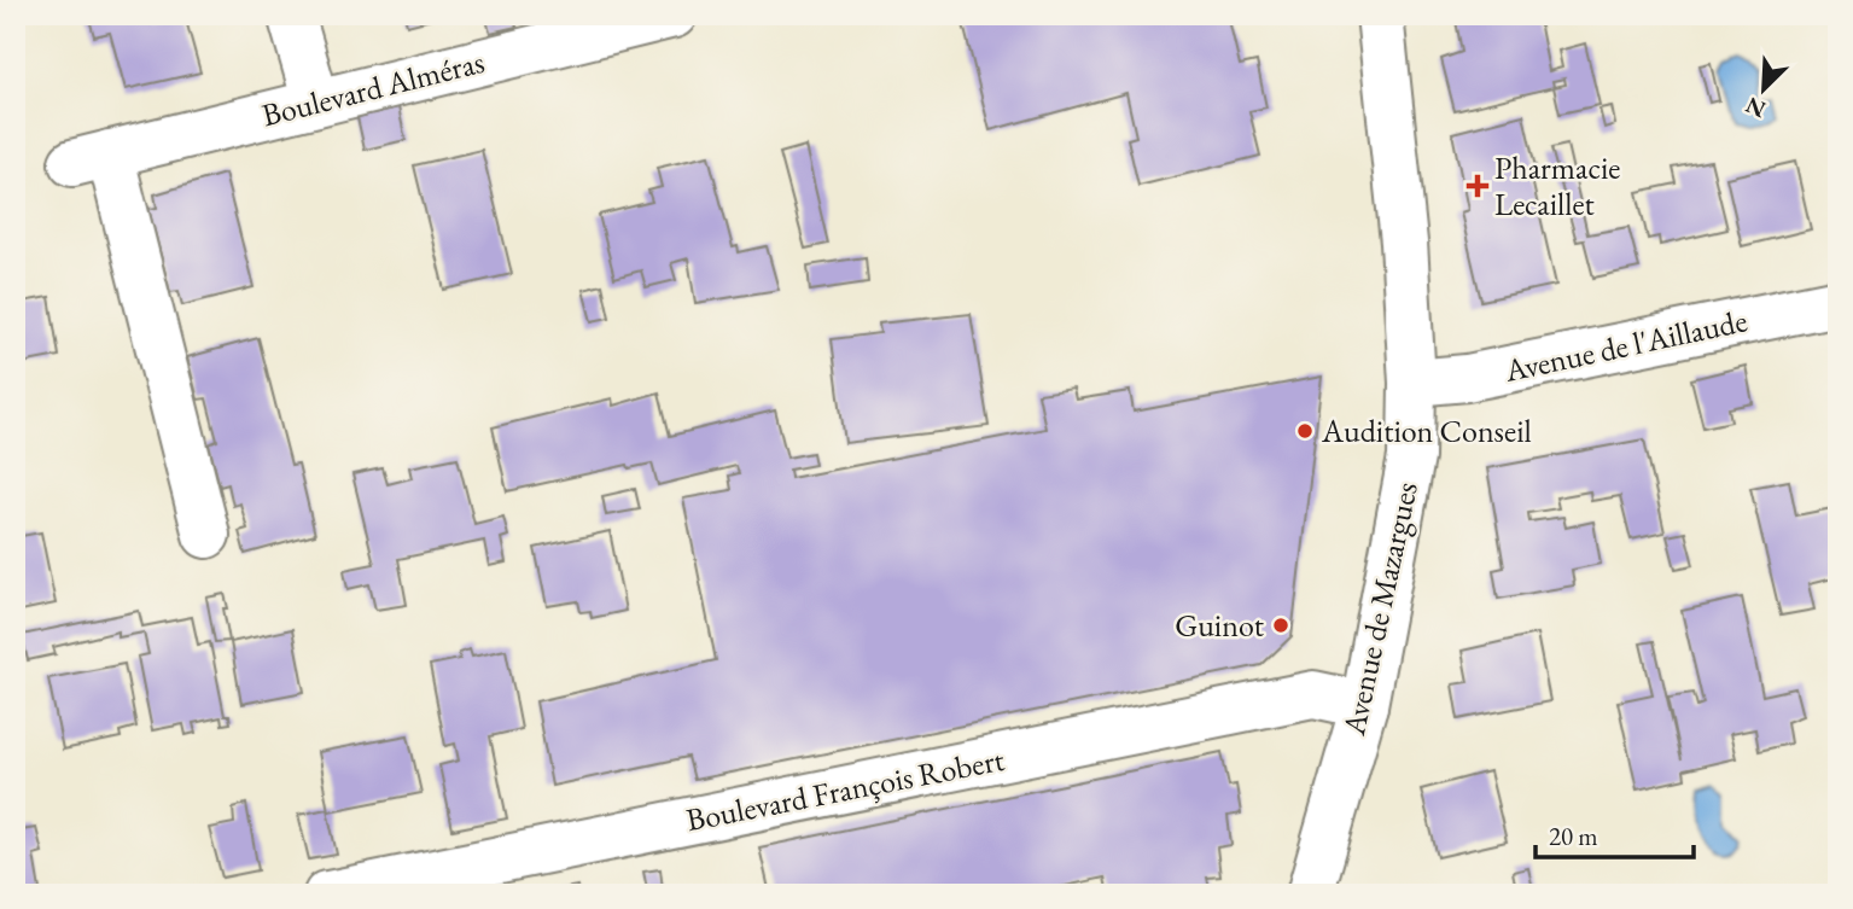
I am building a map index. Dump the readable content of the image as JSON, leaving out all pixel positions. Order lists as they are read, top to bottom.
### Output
{
  "streets": {
    "street": [
      "Boulevard Alméras",
      "Avenue de l'Aillaude",
      "Avenue de Mazargues",
      "Boulevard François Robert"
    ]
  },
  "crossings": [
    ["Avenue de l'Aillaude", "Avenue de Mazargues"],
    ["Avenue de Mazargues", "Boulevard François Robert"]
  ],
  "places": {
    "health": ["Pharmacie Lecaillet"],
    "other": ["Audition Conseil", "Guinot"]
  },
  "scale_bar": "20 m",
  "north": "bottom left"
}
